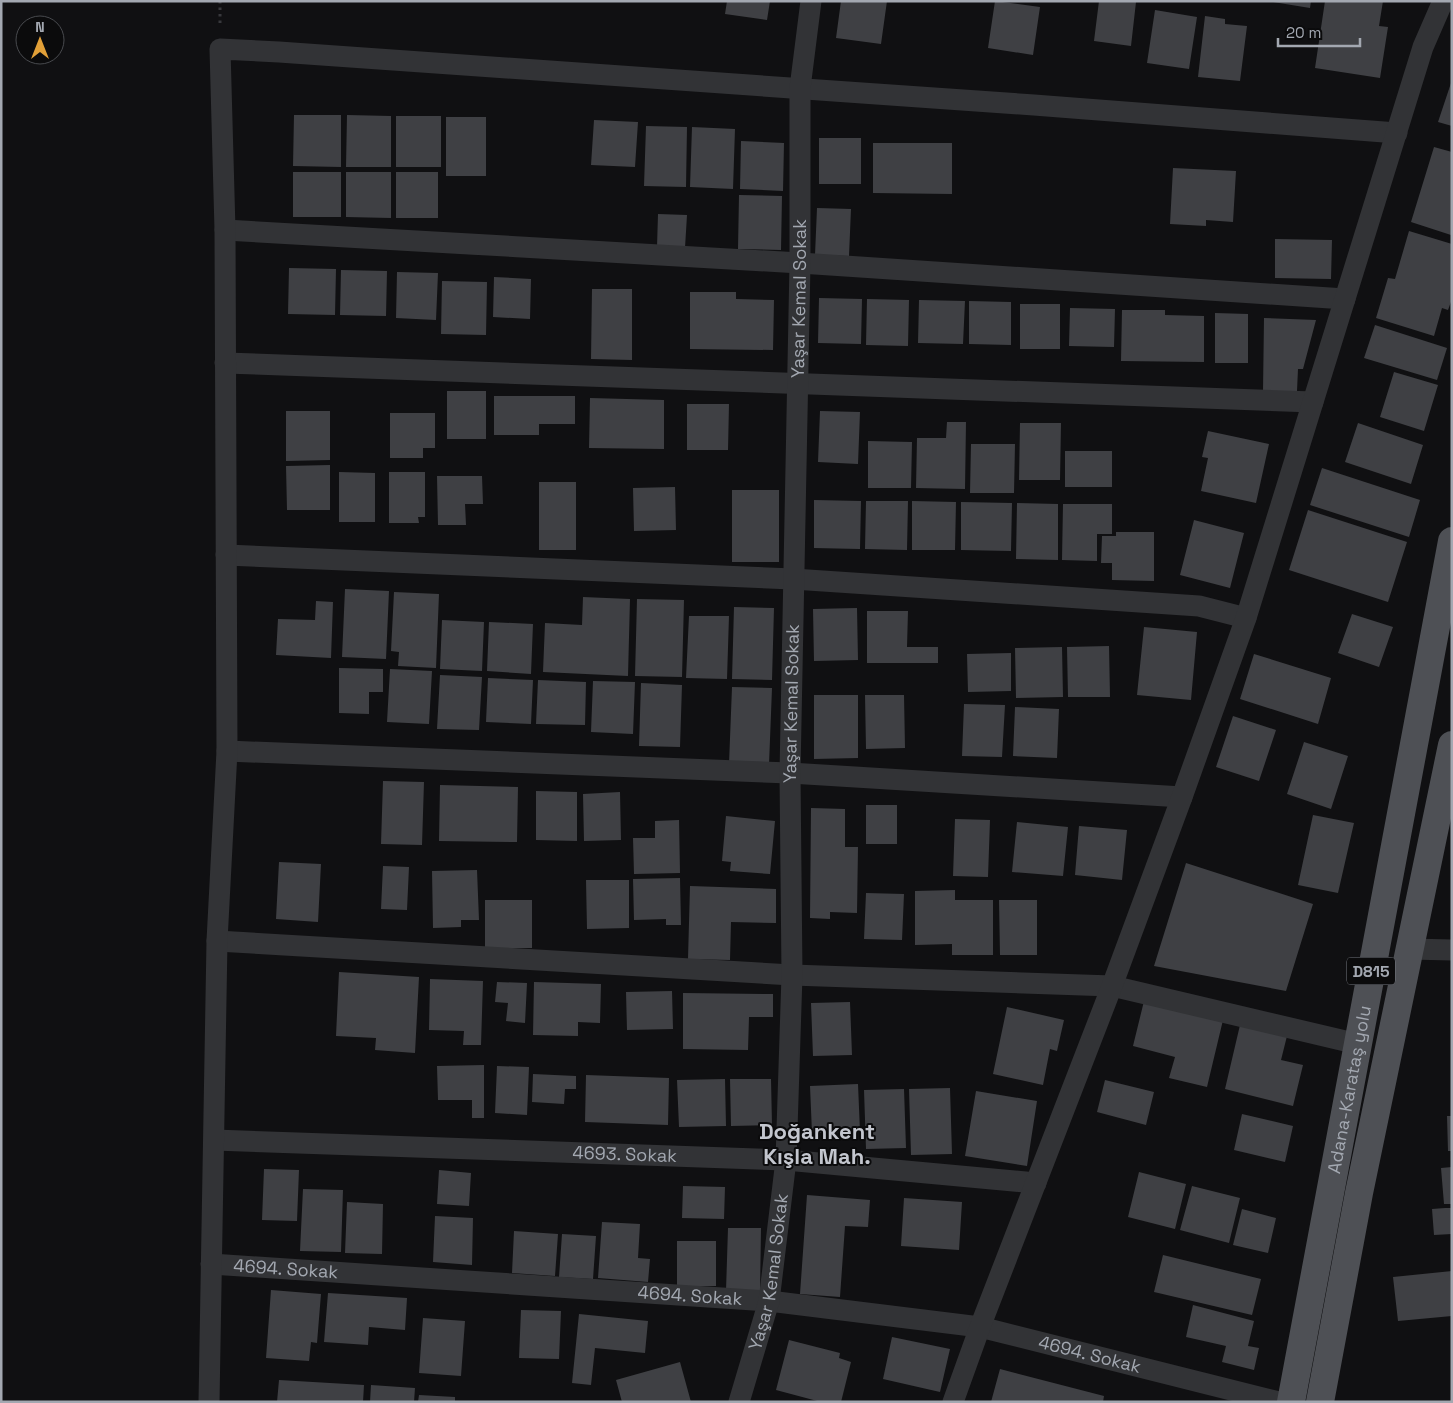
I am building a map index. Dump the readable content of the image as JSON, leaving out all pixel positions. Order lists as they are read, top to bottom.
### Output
{
  "streets": {
    "main road": ["D815", "Adana-Karataş yolu"],
    "street": ["Yaşar Kemal Sokak", "4693. Sokak", "4694. Sokak"]
  },
  "crossings": [
    ["Yaşar Kemal Sokak", "4693. Sokak"],
    ["Yaşar Kemal Sokak", "4694. Sokak"]
  ],
  "districts": ["Doğankent Kışla Mah."],
  "scale_bar": "20 m",
  "north": "top"
}
